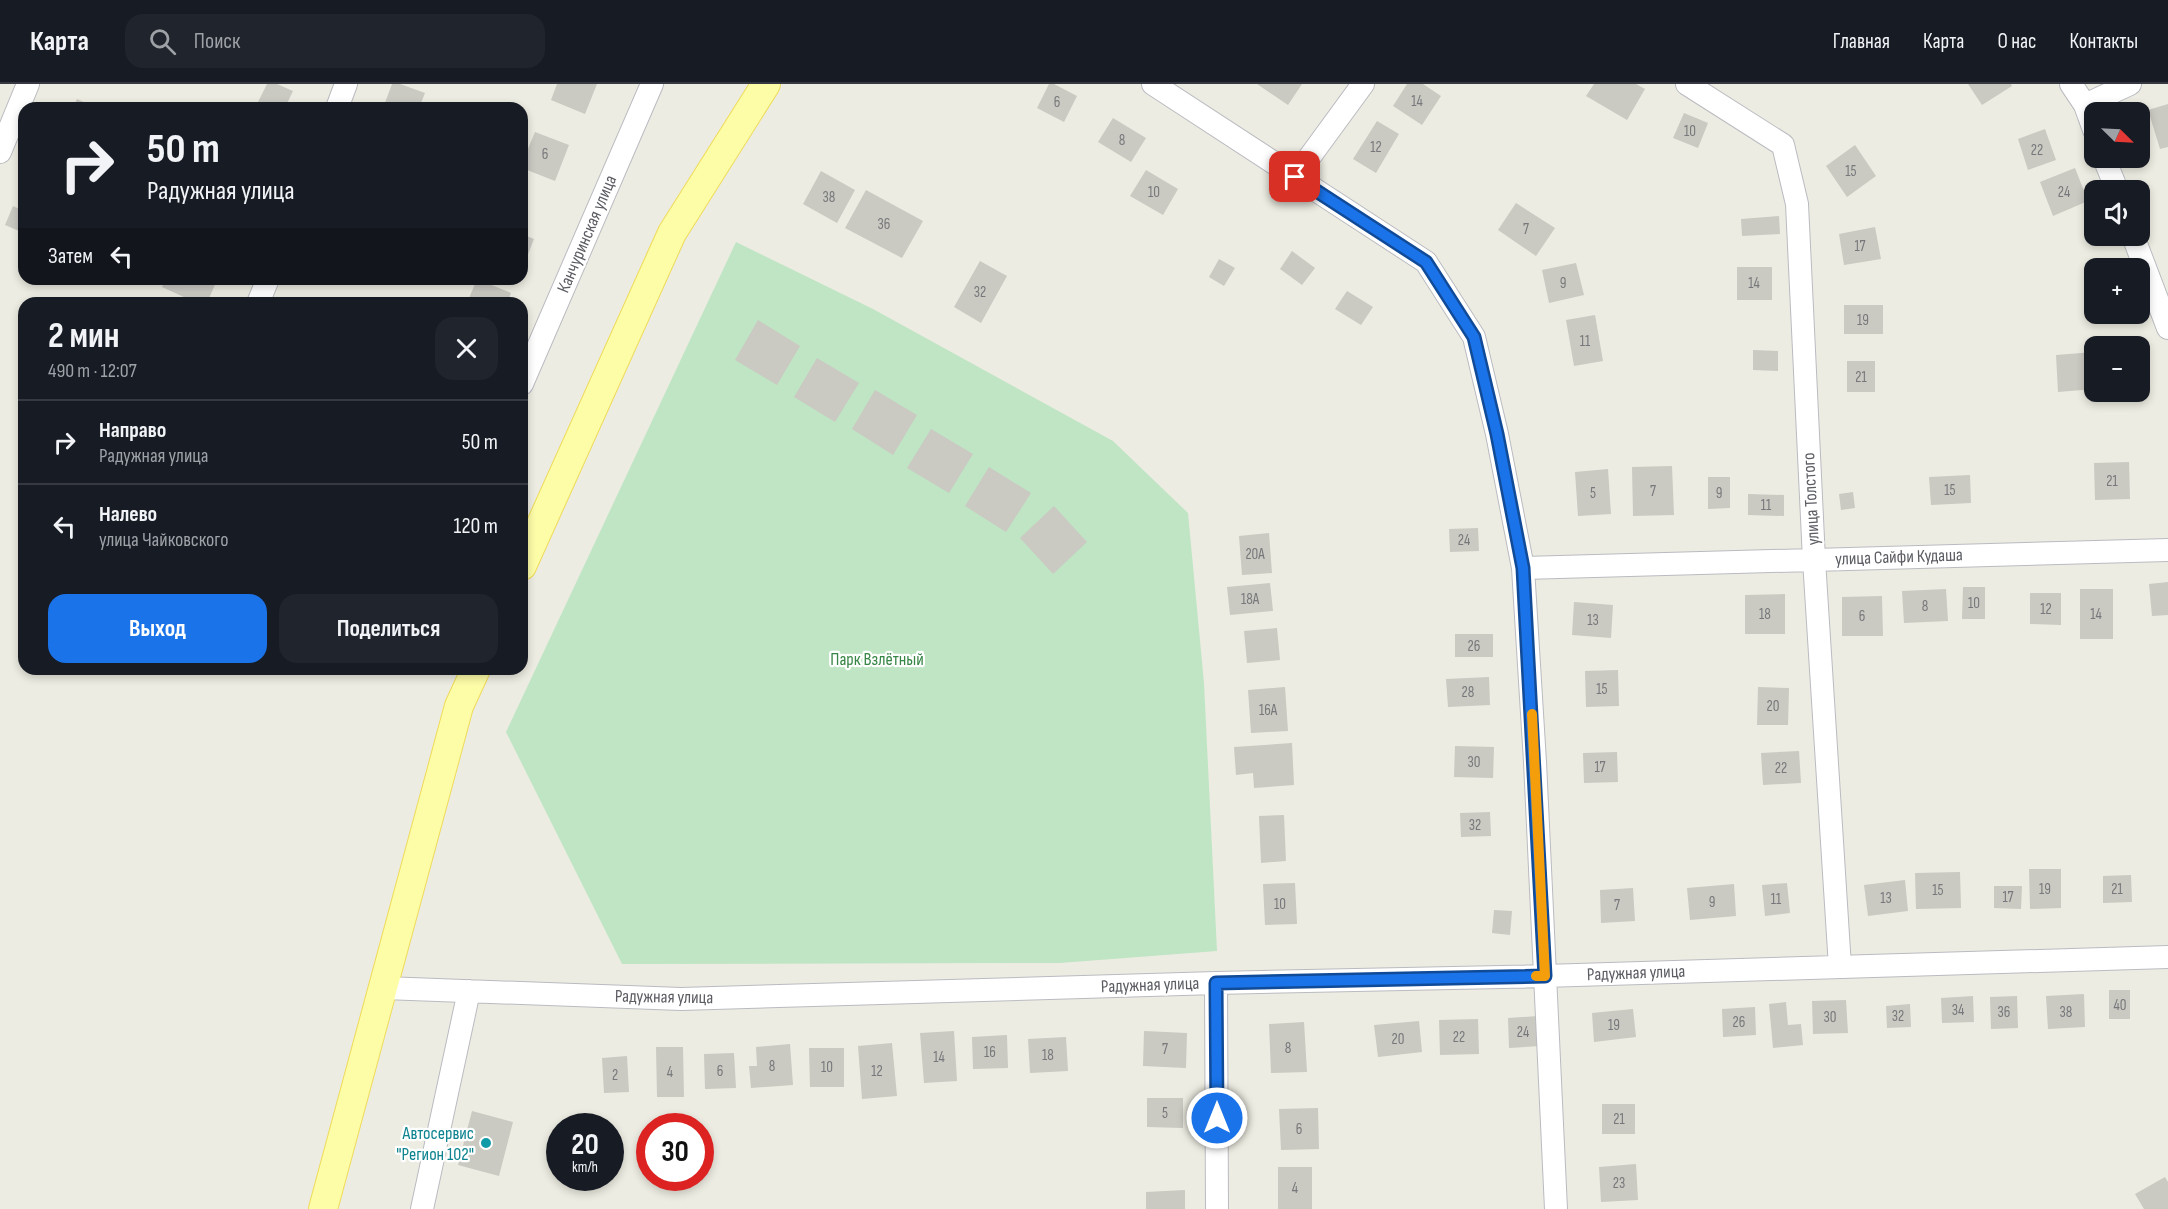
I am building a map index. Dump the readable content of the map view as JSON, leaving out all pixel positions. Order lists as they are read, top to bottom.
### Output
{
  "streets": {
    "street": [
      "Канчуринская улица",
      "улица Толстого",
      "улица Сайфи Кудаша",
      "Радужная улица"
    ]
  },
  "crossings": [
    ["улица Толстого", "улица Сайфи Кудаша"],
    ["улица Толстого", "Радужная улица"]
  ],
  "parks": ["Парк Взлётный"],
  "places": ["Автосервис \"Регион 102\""],
  "house_numbers": [
    "14",
    "6",
    "10",
    "8",
    "12",
    "22",
    "6",
    "15",
    "10",
    "24",
    "38",
    "36",
    "7",
    "17",
    "9",
    "14",
    "32",
    "19",
    "11",
    "21",
    "21",
    "15",
    "7",
    "5",
    "9",
    "11",
    "24",
    "20А",
    "18А",
    "10",
    "8",
    "12",
    "18",
    "14",
    "6",
    "13",
    "26",
    "15",
    "28",
    "20",
    "16А",
    "30",
    "17",
    "22",
    "32",
    "19",
    "21",
    "15",
    "17",
    "13",
    "11",
    "9",
    "10",
    "7",
    "40",
    "34",
    "36",
    "38",
    "32",
    "30",
    "26",
    "19",
    "24",
    "22",
    "20",
    "8",
    "7",
    "16",
    "18",
    "14",
    "8",
    "10",
    "6",
    "12",
    "4",
    "2",
    "5",
    "21",
    "6",
    "23",
    "4"
  ],
  "north": "bottom right",
  "page": {
    "header": "Карта",
    "search": "Поиск",
    "nav": [
      "Главная",
      "Карта",
      "О нас",
      "Контакты"
    ],
    "map_buttons": ["+", "−"],
    "turn": ["50 m", "Радужная улица"],
    "then": "Затем",
    "heading": ["2 мин", "490 m · 12:07"],
    "list": [
      {
        "name": "Направо",
        "note": "Радужная улица",
        "value": "50 m"
      },
      {
        "name": "Налево",
        "note": "улица Чайковского",
        "value": "120 m"
      }
    ],
    "buttons": ["Выход", "Поделиться"],
    "speed": "20 km/h",
    "limit": "30"
  }
}
